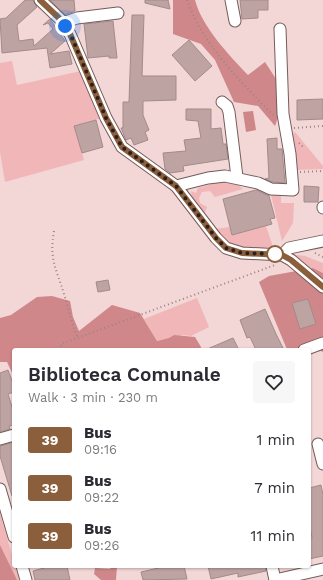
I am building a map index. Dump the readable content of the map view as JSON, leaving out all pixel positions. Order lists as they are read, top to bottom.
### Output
{
  "lines": ["bus line 39"],
  "page": {
    "heading": ["Biblioteca Comunale", "Walk · 3 min · 230 m"],
    "list": [
      {
        "mark": "39",
        "name": "Bus",
        "note": "09:16",
        "value": "1 min"
      },
      {
        "mark": "39",
        "name": "Bus",
        "note": "09:22",
        "value": "7 min"
      },
      {
        "mark": "39",
        "name": "Bus",
        "note": "09:26",
        "value": "11 min"
      }
    ]
  }
}
